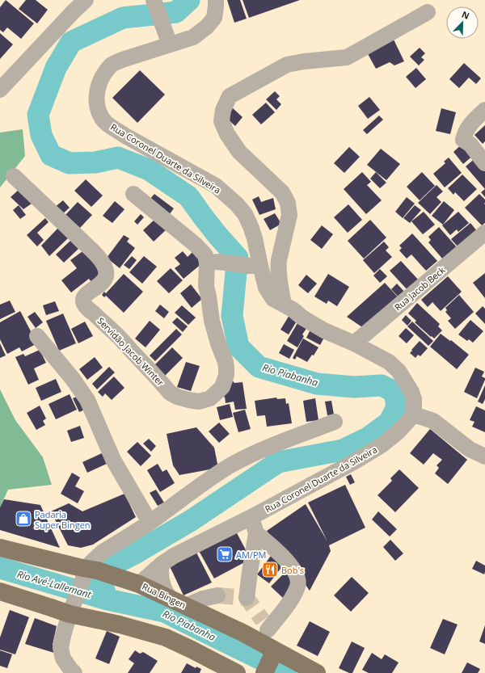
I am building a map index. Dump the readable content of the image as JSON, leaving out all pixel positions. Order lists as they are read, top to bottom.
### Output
{
  "streets": {
    "main road": ["Rua Bingen"],
    "street": ["Rua Coronel Duarte da Silveira", "Rua Jacob Beck", "Servidão Jacob Winter"]
  },
  "crossings": [
    ["Rua Coronel Duarte da Silveira", "Rua Jacob Beck"],
    ["Rua Coronel Duarte da Silveira", "Rua Bingen"]
  ],
  "water": ["Rio Piabanha", "Rio Avé‐Lallemant"],
  "places": {
    "shop": ["Padaria Super Bingen"],
    "supermarket": ["AM/PM"],
    "restaurant": ["Bob's"]
  },
  "north": "top right"
}
